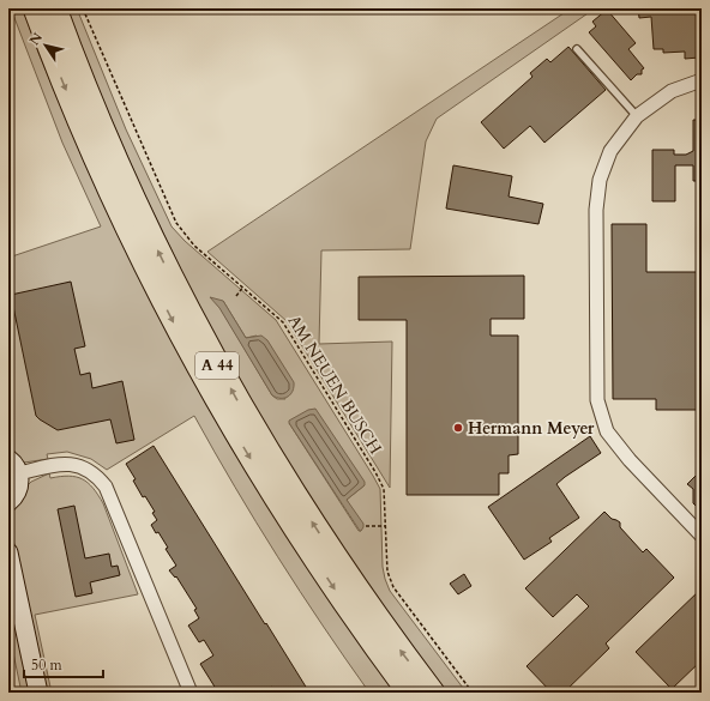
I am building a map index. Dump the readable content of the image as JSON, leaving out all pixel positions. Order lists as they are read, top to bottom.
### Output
{
  "streets": {
    "highway": ["A 44"],
    "path": ["AM NEUEN BUSCH"]
  },
  "places": ["Hermann Meyer"],
  "scale_bar": "50 m",
  "north": "top left"
}
